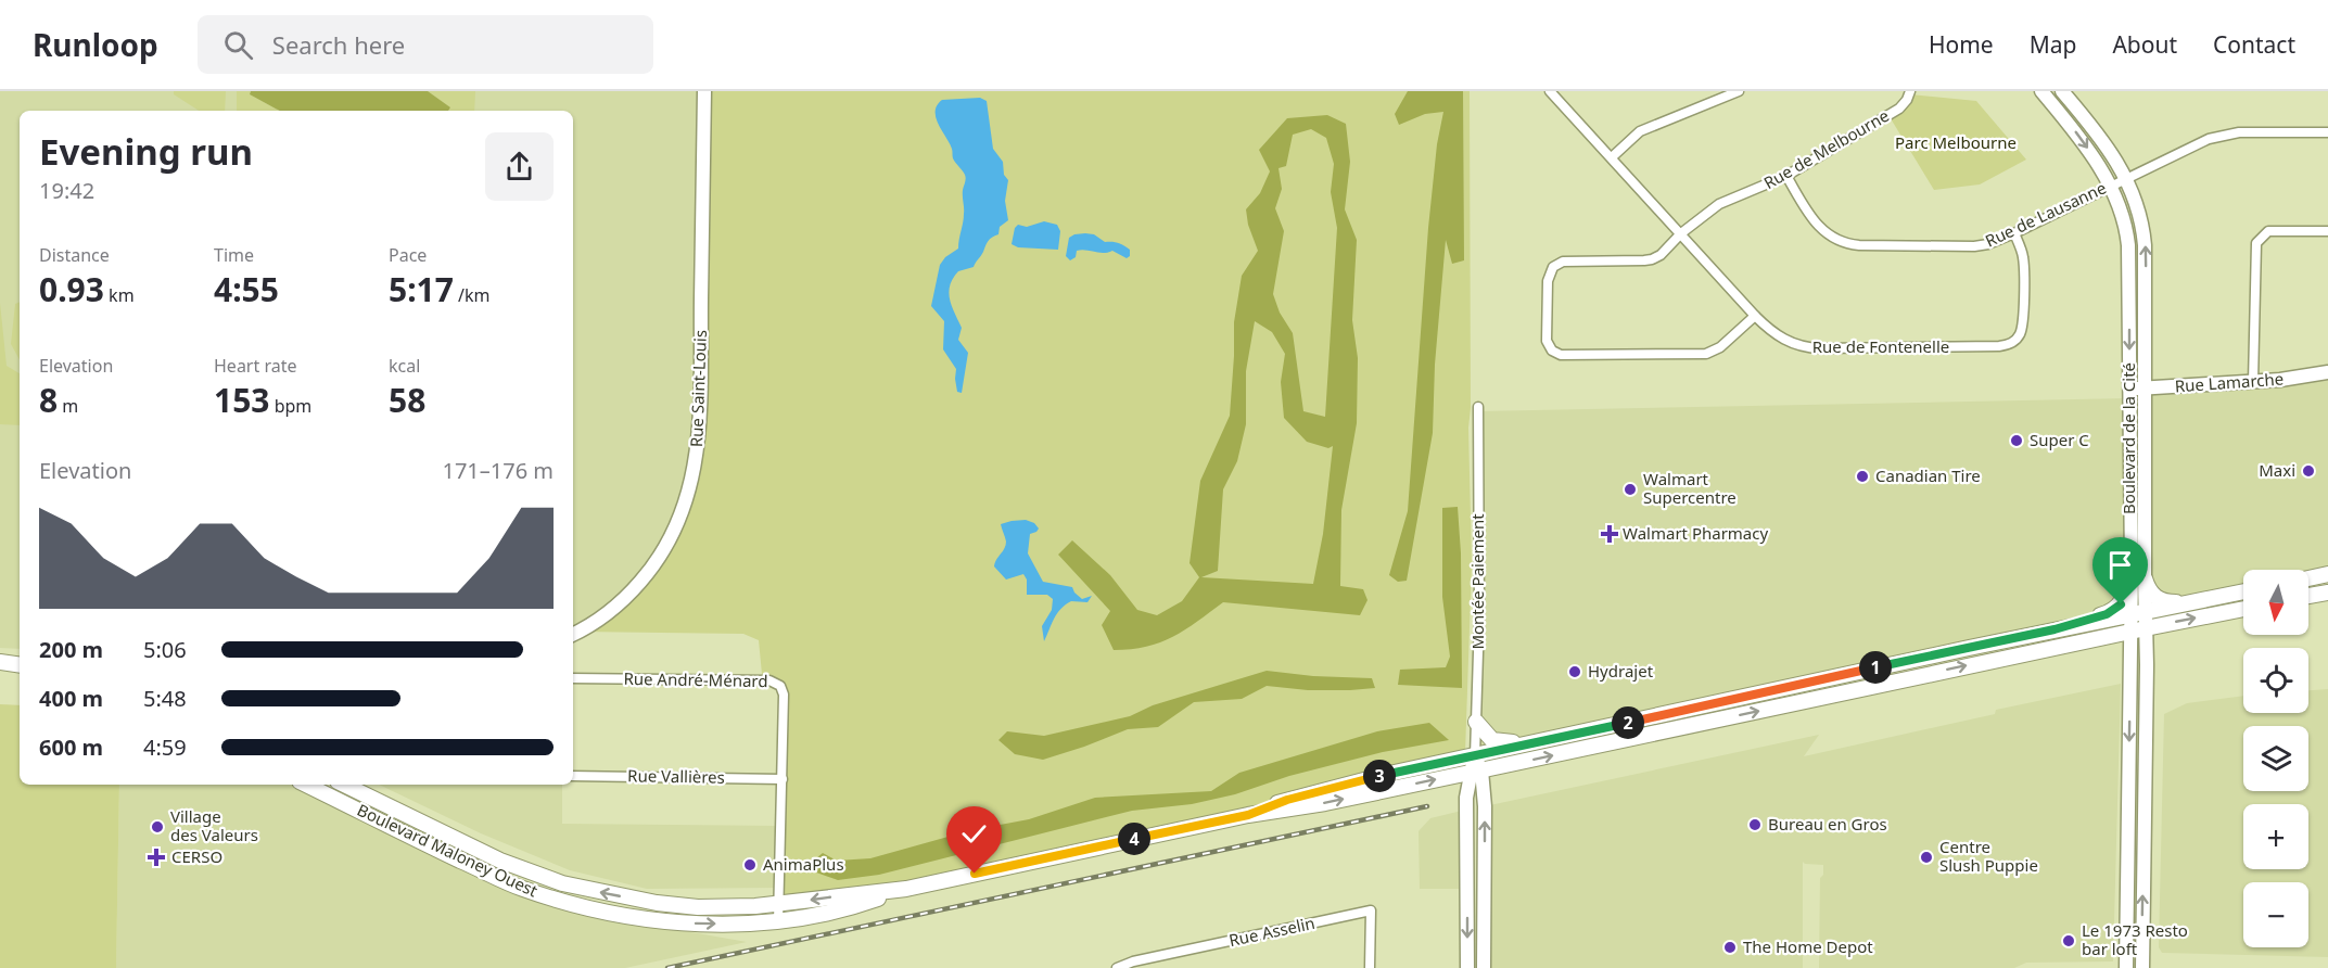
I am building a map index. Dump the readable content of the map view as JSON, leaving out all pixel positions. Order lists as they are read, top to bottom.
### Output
{
  "streets": {
    "main road": ["Boulevard Maloney Ouest"],
    "street": [
      "Rue de Melbourne",
      "Rue de Lausanne",
      "Rue de Fontenelle",
      "Rue Lamarche",
      "Rue Saint-Louis",
      "Boulevard de la Cité",
      "Montée Paiement",
      "Rue André-Ménard",
      "Rue Vallières",
      "Rue Asselin"
    ]
  },
  "crossings": [
    ["Rue de Melbourne", "Rue de Lausanne"],
    ["Rue de Melbourne", "Rue de Fontenelle"],
    ["Rue de Lausanne", "Rue de Fontenelle"],
    ["Rue de Lausanne", "Boulevard de la Cité"],
    ["Rue Lamarche", "Boulevard de la Cité"],
    ["Boulevard de la Cité", "Boulevard Maloney Ouest"],
    ["Montée Paiement", "Boulevard Maloney Ouest"],
    ["Rue André-Ménard", "Rue Vallières"],
    ["Rue André-Ménard", "Boulevard Maloney Ouest"]
  ],
  "parks": ["Parc Melbourne"],
  "places": {
    "other": [
      "Super C",
      "Maxi",
      "Canadian Tire",
      "Walmart Supercentre",
      "Hydrajet",
      "Bureau en Gros",
      "Village des Valeurs",
      "Centre Slush Puppie",
      "AnimaPlus",
      "Le 1973 Resto bar loft",
      "The Home Depot"
    ],
    "health": ["Walmart Pharmacy", "CERSO"]
  },
  "north": "bottom",
  "page": {
    "header": "Runloop",
    "search": "Search here",
    "nav": [
      "Home",
      "Map",
      "About",
      "Contact"
    ],
    "heading": ["Evening run", "19:42"],
    "stats": [
      ["Distance", "0.93 km"],
      ["Time", "4:55"],
      ["Pace", "5:17 /km"],
      ["Elevation", "8 m"],
      ["Heart rate", "153 bpm"],
      ["kcal", "58"]
    ],
    "chart": ["Elevation", "171–176 m"],
    "map_buttons": ["+", "−"],
    "list": [
      {
        "name": "200 m",
        "note": "5:06"
      },
      {
        "name": "400 m",
        "note": "5:48"
      },
      {
        "name": "600 m",
        "note": "4:59"
      }
    ],
    "pins": [
      "1",
      "2",
      "3",
      "4"
    ]
  }
}
